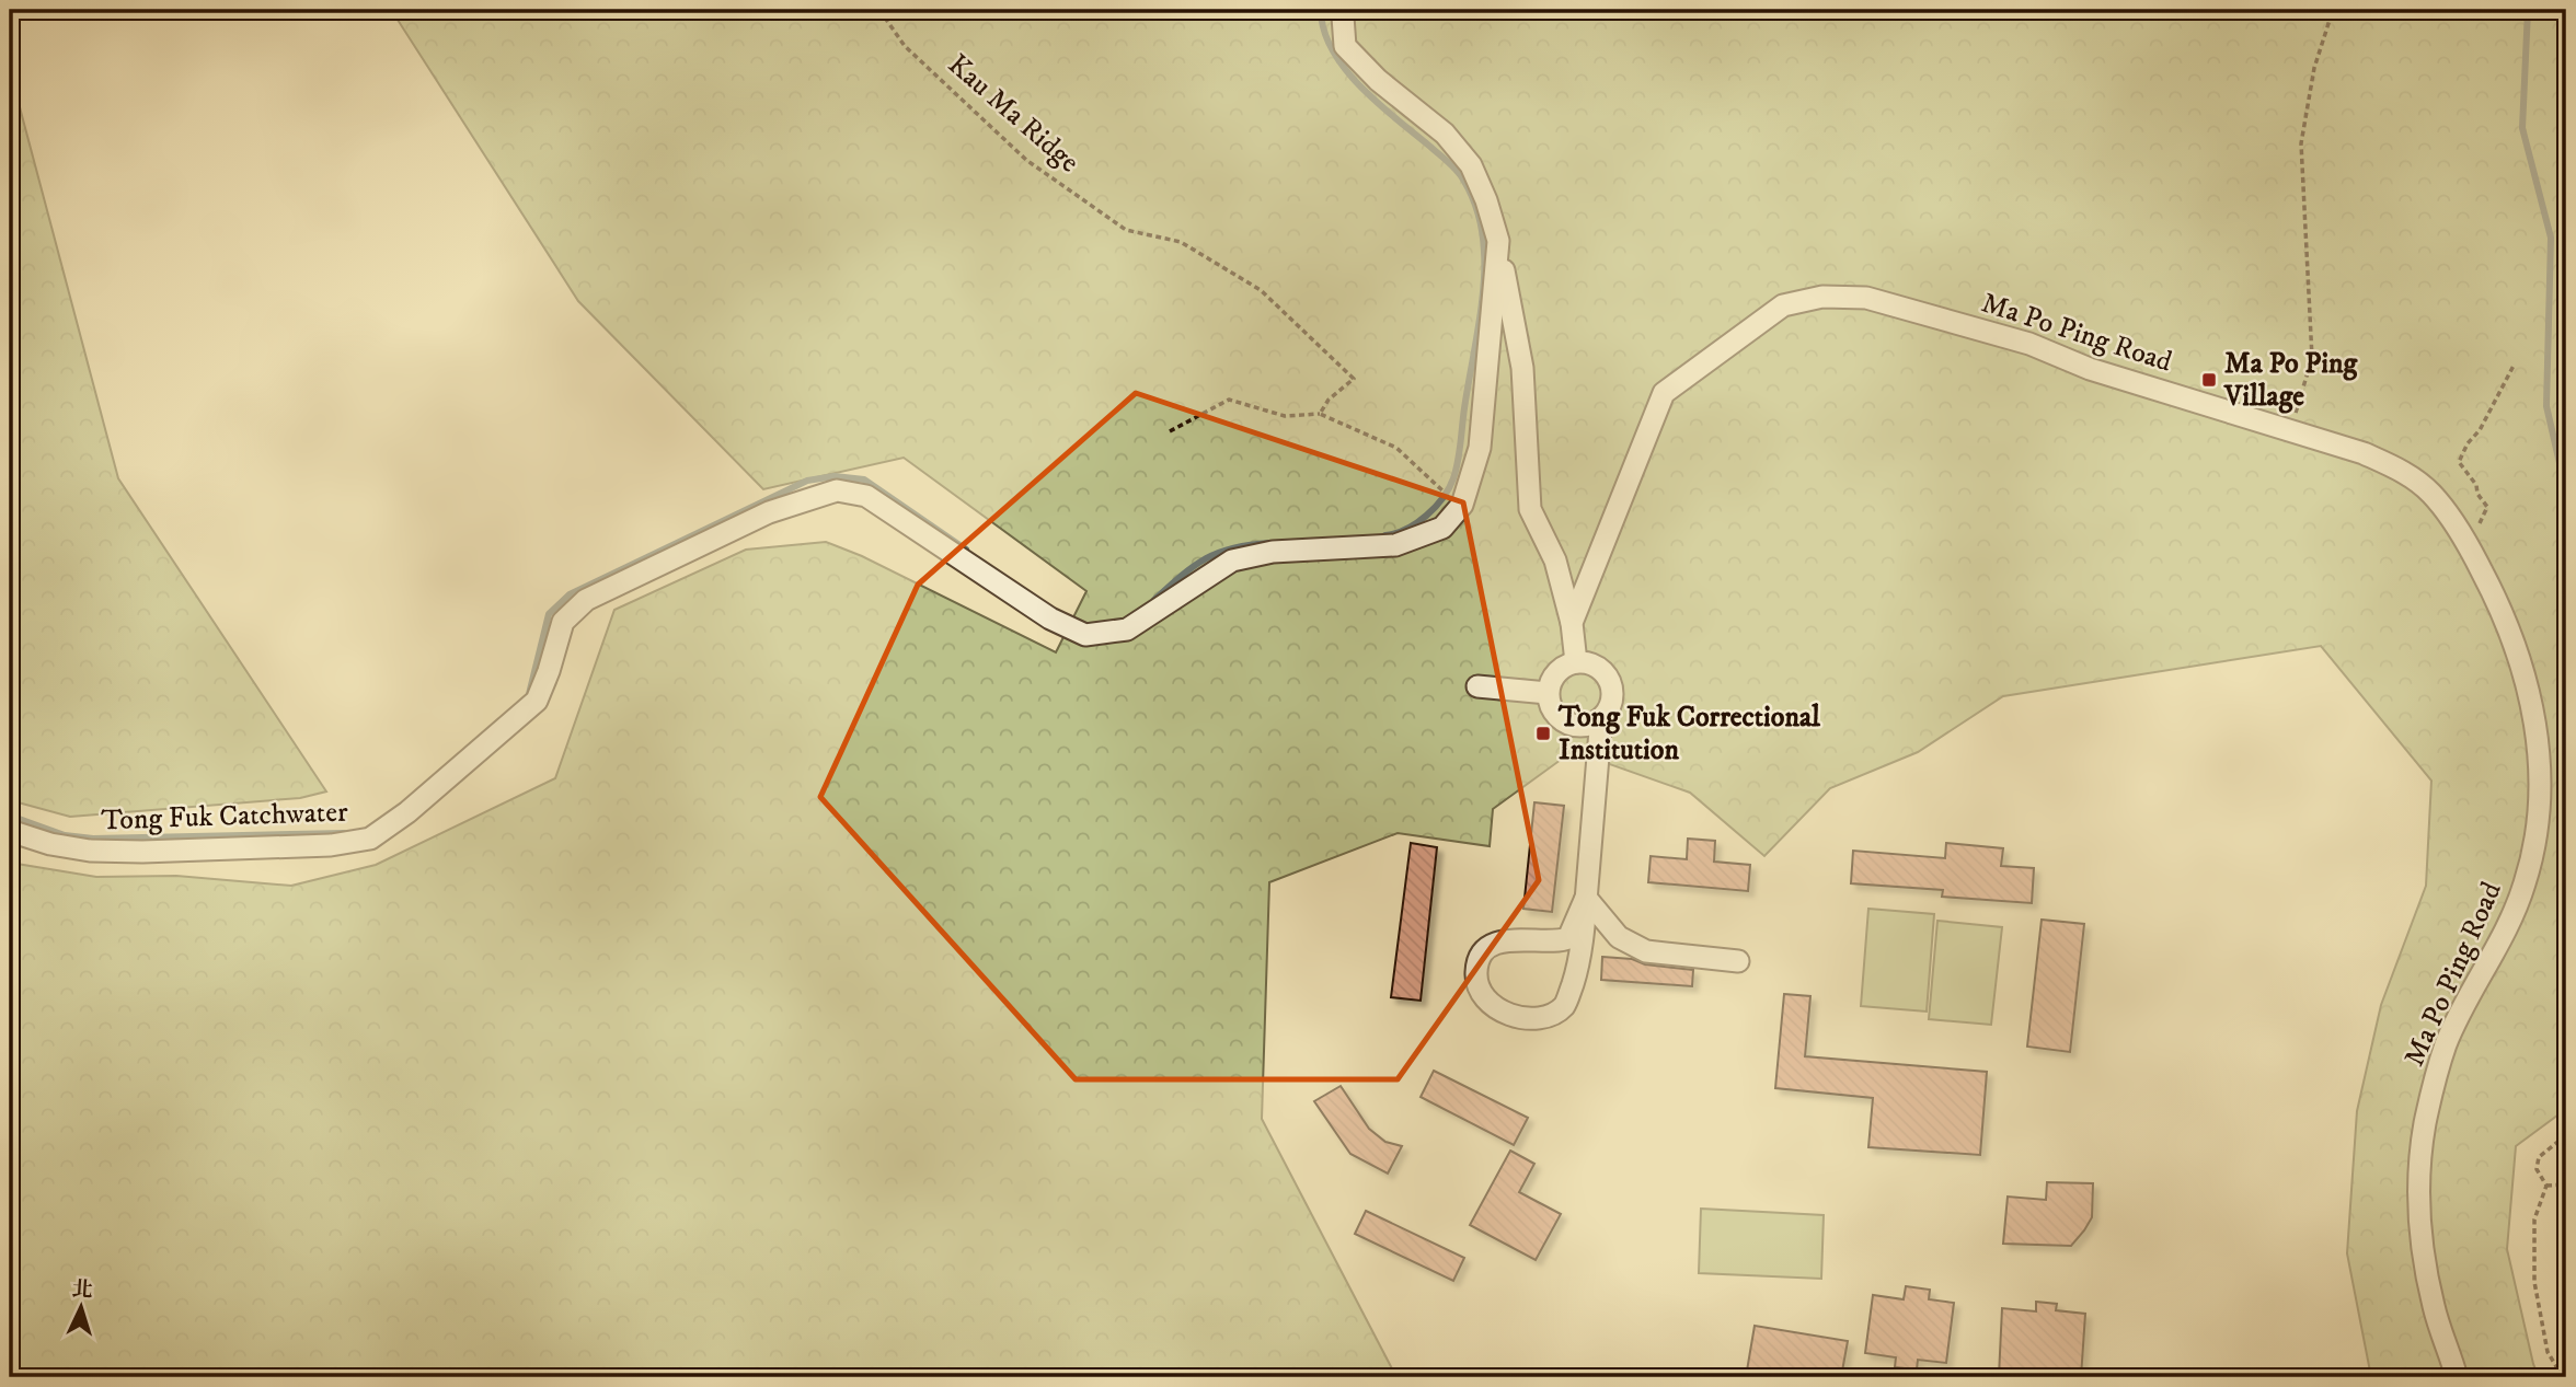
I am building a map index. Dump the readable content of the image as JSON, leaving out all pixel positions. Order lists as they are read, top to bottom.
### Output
{
  "streets": {
    "street": ["Ma Po Ping Road", "Tong Fuk Catchwater"],
    "path": ["Kau Ma Ridge"]
  },
  "places": {
    "transit": ["Ma Po Ping Village", "Tong Fuk Correctional Institution"]
  },
  "north": "top"
}
